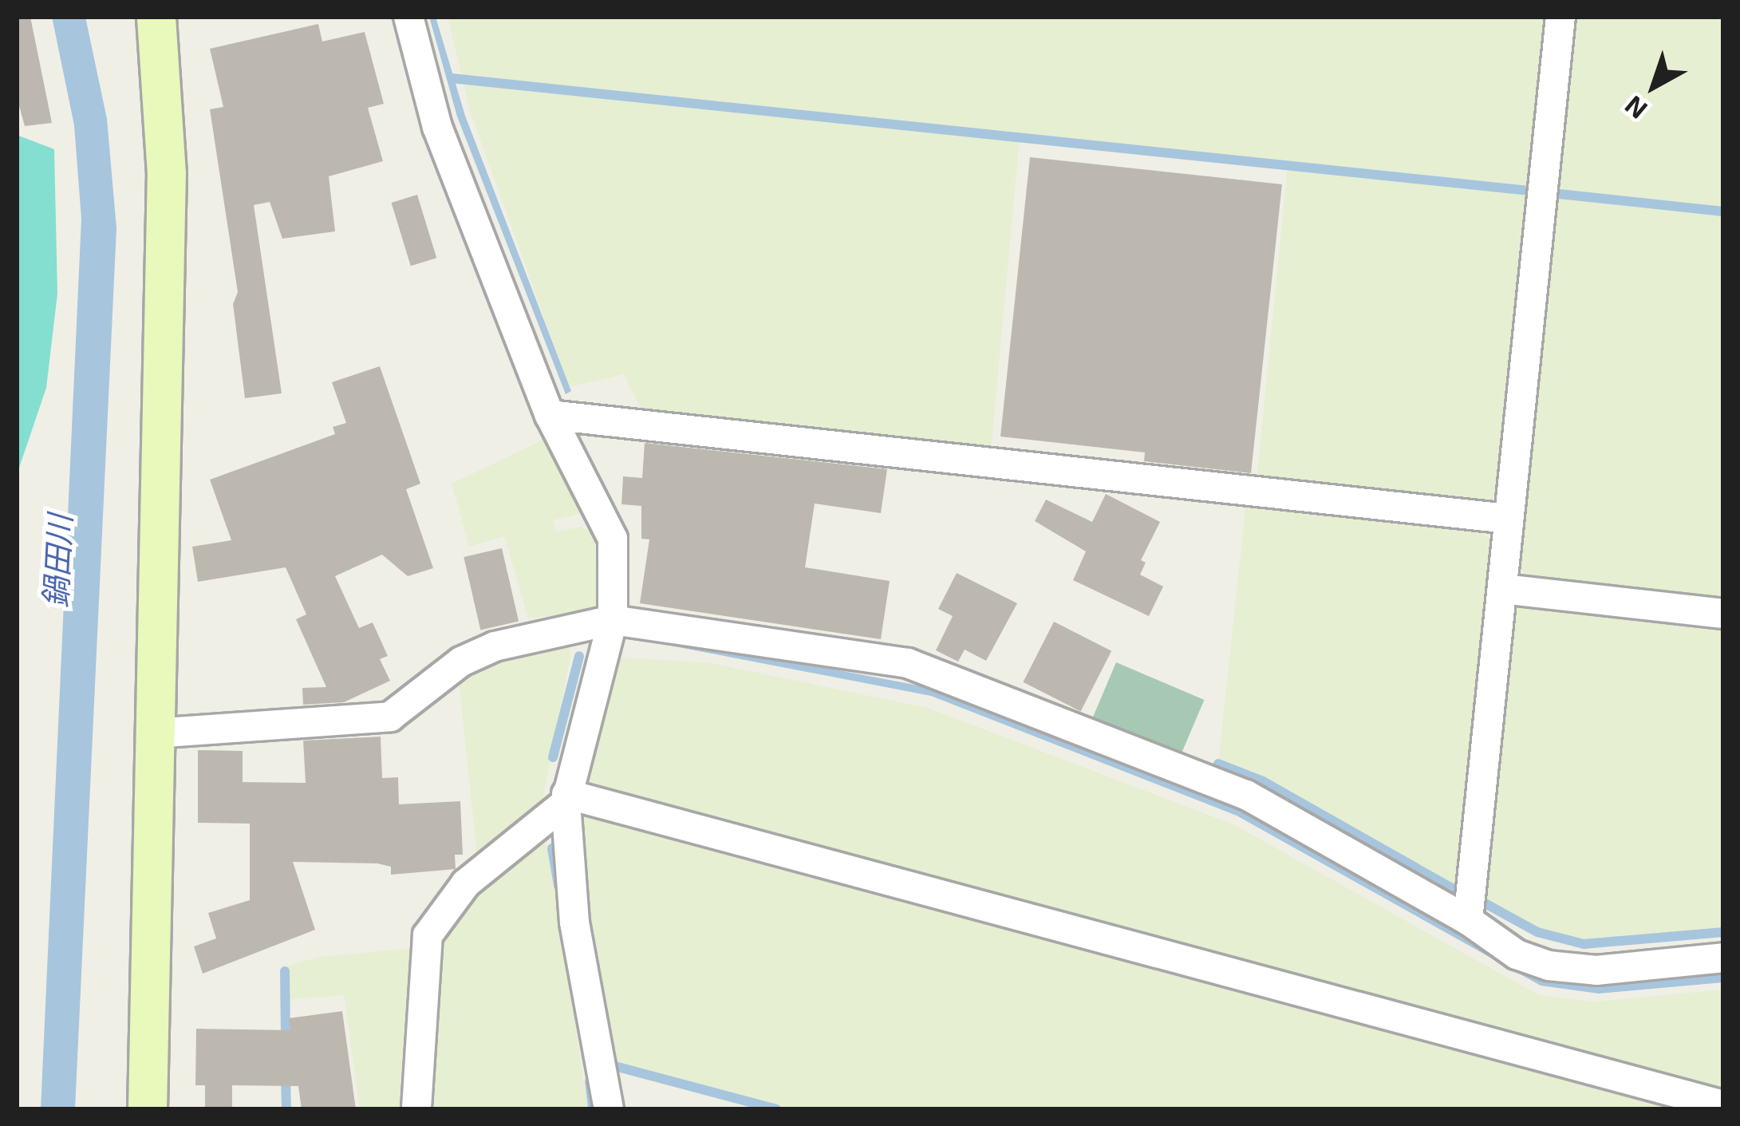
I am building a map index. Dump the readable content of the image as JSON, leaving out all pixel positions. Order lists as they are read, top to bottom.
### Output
{
  "water": ["鍋田川"],
  "north": "bottom left"
}
